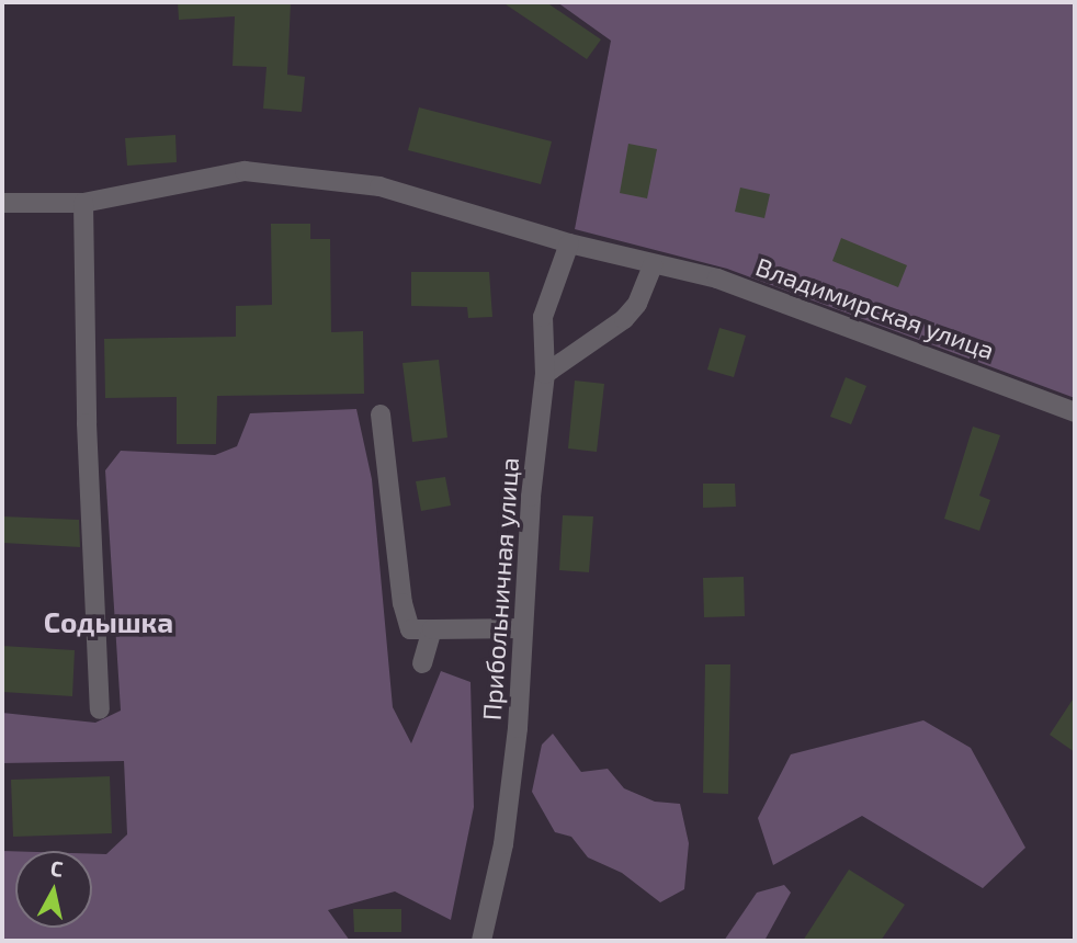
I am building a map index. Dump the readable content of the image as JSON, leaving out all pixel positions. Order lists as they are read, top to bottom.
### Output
{
  "streets": {
    "street": ["Владимирская улица", "Прибольничная улица"]
  },
  "crossings": [
    ["Владимирская улица", "Прибольничная улица"]
  ],
  "districts": ["Содышка"],
  "north": "top"
}
